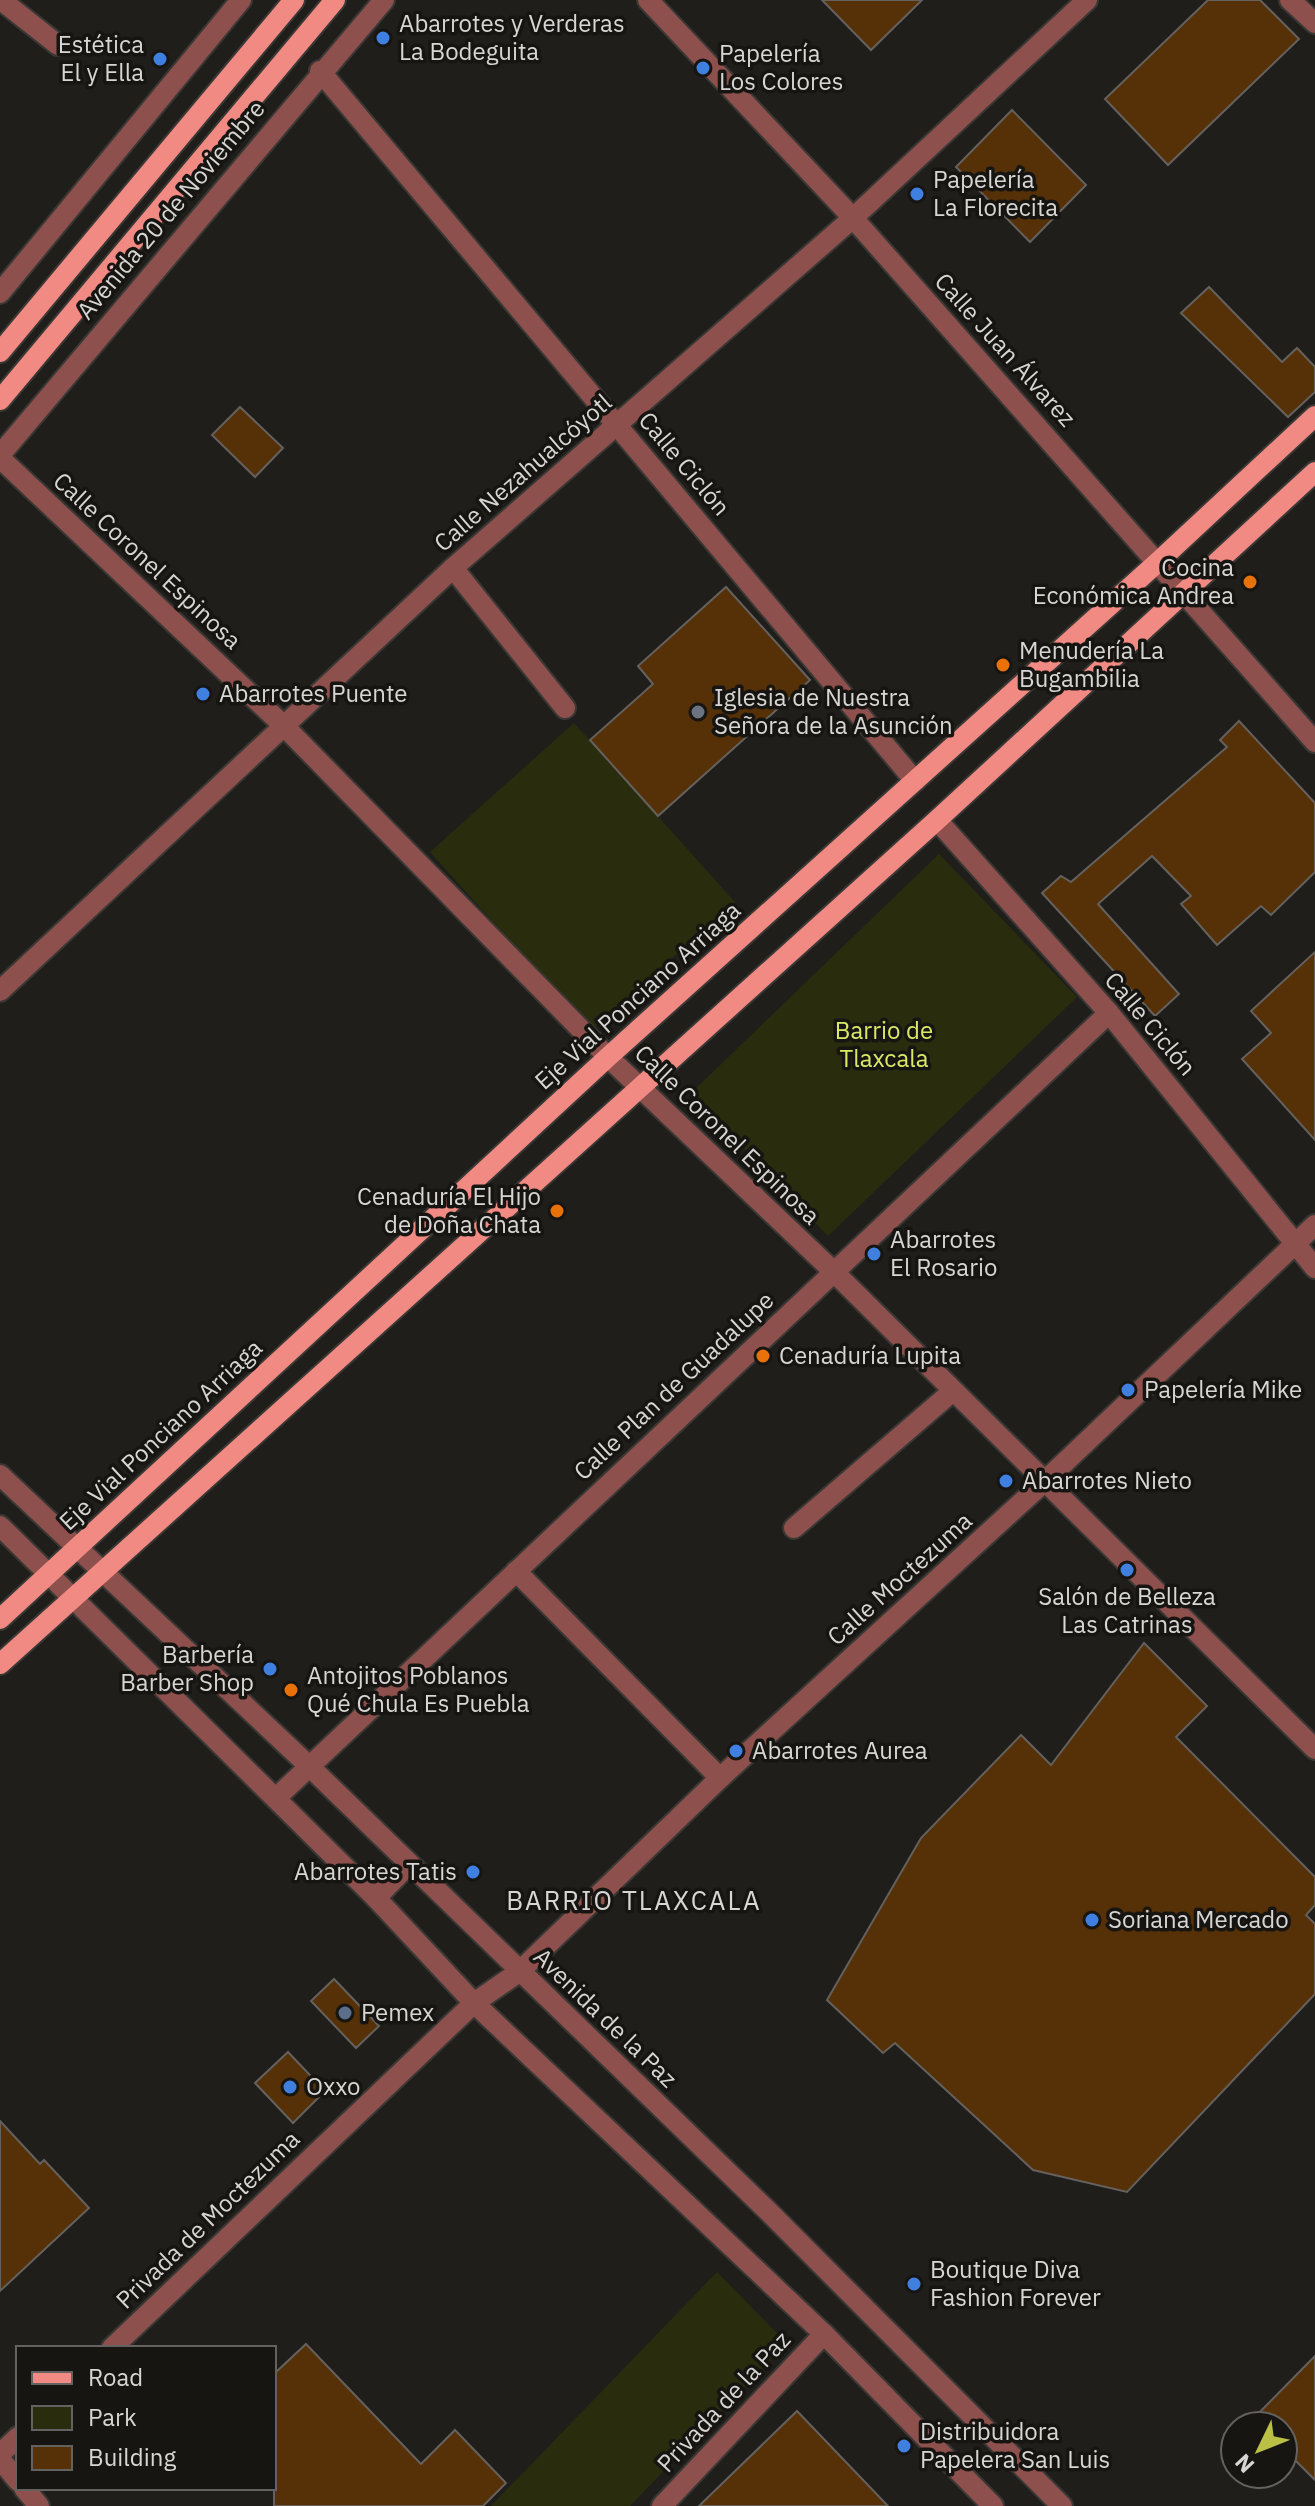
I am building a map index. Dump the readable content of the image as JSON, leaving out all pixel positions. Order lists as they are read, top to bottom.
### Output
{
  "streets": {
    "main road": ["Avenida 20 de Noviembre", "Eje Vial Ponciano Arriaga"],
    "street": [
      "Calle Juan Álvarez",
      "Calle Ciclón",
      "Calle Nezahualcóyotl",
      "Calle Coronel Espinosa",
      "Calle Plan de Guadalupe",
      "Calle Moctezuma",
      "Avenida de la Paz",
      "Privada de Moctezuma",
      "Privada de la Paz"
    ]
  },
  "crossings": [
    ["Avenida 20 de Noviembre", "Calle Ciclón"],
    ["Avenida 20 de Noviembre", "Calle Coronel Espinosa"],
    ["Calle Juan Álvarez", "Calle Nezahualcóyotl"],
    ["Calle Juan Álvarez", "Eje Vial Ponciano Arriaga"],
    ["Calle Ciclón", "Calle Nezahualcóyotl"],
    ["Calle Ciclón", "Eje Vial Ponciano Arriaga"],
    ["Calle Ciclón", "Calle Plan de Guadalupe"],
    ["Calle Ciclón", "Calle Moctezuma"],
    ["Calle Nezahualcóyotl", "Calle Coronel Espinosa"],
    ["Calle Coronel Espinosa", "Eje Vial Ponciano Arriaga"],
    ["Calle Coronel Espinosa", "Calle Plan de Guadalupe"],
    ["Calle Coronel Espinosa", "Calle Moctezuma"],
    ["Eje Vial Ponciano Arriaga", "Avenida de la Paz"],
    ["Calle Plan de Guadalupe", "Avenida de la Paz"],
    ["Calle Moctezuma", "Avenida de la Paz"],
    ["Calle Moctezuma", "Privada de Moctezuma"],
    ["Avenida de la Paz", "Privada de Moctezuma"]
  ],
  "districts": ["BARRIO TLAXCALA"],
  "parks": ["Barrio de Tlaxcala"],
  "places": [
    "Abarrotes y Verderas La Bodeguita",
    "Estética El y Ella",
    "Papelería Los Colores",
    "Papelería La Florecita",
    "Cocina Económica Andrea",
    "Menudería La Bugambilia",
    "Abarrotes Puente",
    "Iglesia de Nuestra Señora de la Asunción",
    "Cenaduría El Hijo de Doña Chata",
    "Abarrotes El Rosario",
    "Cenaduría Lupita",
    "Papelería Mike",
    "Abarrotes Nieto",
    "Salón de Belleza Las Catrinas",
    "Barbería Barber Shop",
    "Antojitos Poblanos Qué Chula Es Puebla",
    "Abarrotes Aurea",
    "Abarrotes Tatis",
    "Soriana Mercado",
    "Pemex",
    "Oxxo",
    "Boutique Diva Fashion Forever",
    "Distribuidora Papelera San Luis"
  ],
  "legend": ["Road", "Park", "Building"],
  "north": "bottom left"
}
